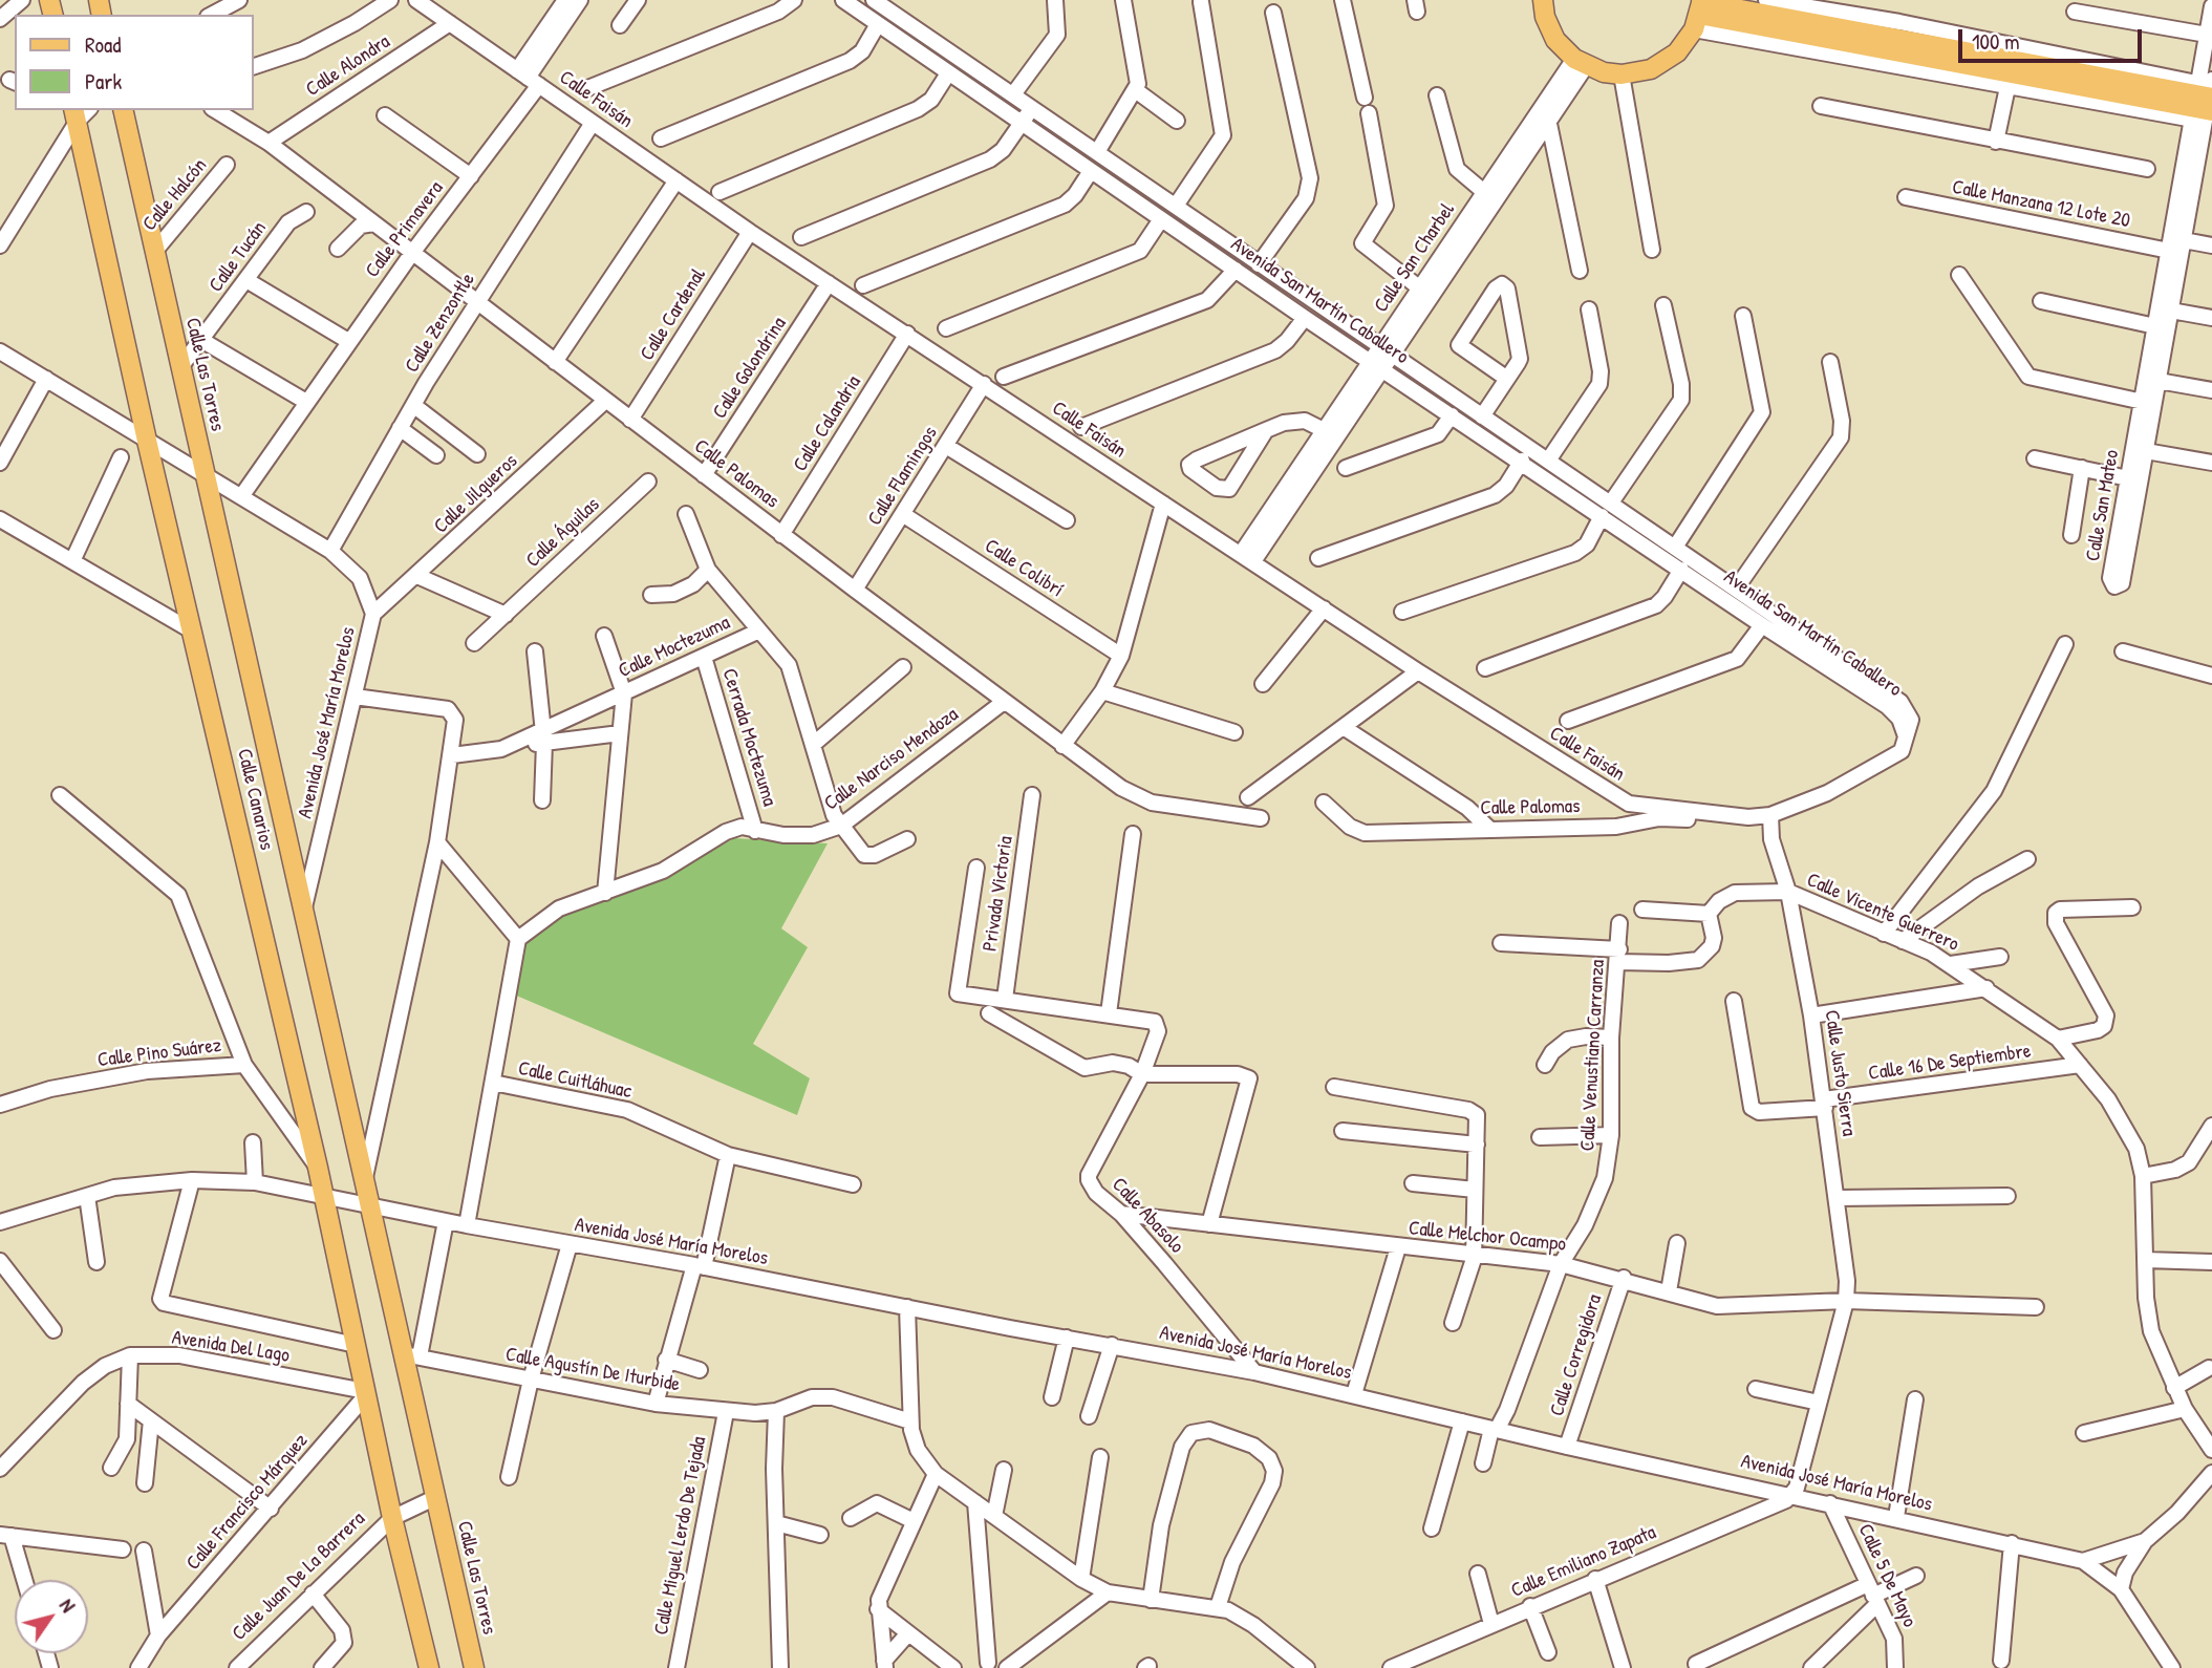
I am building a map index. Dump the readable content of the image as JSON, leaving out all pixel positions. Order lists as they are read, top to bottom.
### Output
{
  "streets": {
    "main road": ["Calle Las Torres", "Calle Canarios", "Calle Juan De La Barrera"],
    "street": [
      "Calle Alondra",
      "Calle Faisán",
      "Calle Halcón",
      "Calle Manzana 12 Lote 20",
      "Calle Primavera",
      "Calle Tucán",
      "Calle San Charbel",
      "Avenida San Martín Caballero",
      "Calle Cardenal",
      "Calle Zenzontle",
      "Calle Golondrina",
      "Calle Calandria",
      "Calle Palomas",
      "Calle Flamingos",
      "Calle Jilgueros",
      "Calle San Mateo",
      "Calle Águilas",
      "Calle Colibrí",
      "Calle Moctezuma",
      "Avenida José María Morelos",
      "Cerrada Moctezuma",
      "Calle Narciso Mendoza",
      "Privada Victoria",
      "Calle Vicente Guerrero",
      "Calle Pino Suárez",
      "Calle Venustiano Carranza",
      "Calle 16 De Septiembre",
      "Calle Justo Sierra",
      "Calle Cuitláhuac",
      "Calle Abasolo",
      "Calle Melchor Ocampo",
      "Avenida Del Lago",
      "Calle Corregidora",
      "Calle Agustín De Iturbide",
      "Calle Francisco Márquez",
      "Calle Miguel Lerdo De Tejada",
      "Calle Emiliano Zapata",
      "Calle 5 De Mayo"
    ]
  },
  "crossings": [
    ["Calle Alondra", "Calle Faisán"],
    ["Calle Alondra", "Calle Palomas"],
    ["Calle Faisán", "Calle Primavera"],
    ["Calle Faisán", "Calle San Charbel"],
    ["Calle Faisán", "Calle Cardenal"],
    ["Calle Faisán", "Calle Zenzontle"],
    ["Calle Faisán", "Calle Golondrina"],
    ["Calle Faisán", "Calle Calandria"],
    ["Calle Faisán", "Calle Palomas"],
    ["Calle Faisán", "Calle Flamingos"],
    ["Calle Faisán", "Calle Justo Sierra"],
    ["Calle Halcón", "Calle Las Torres"],
    ["Calle Manzana 12 Lote 20", "Calle San Mateo"],
    ["Calle Primavera", "Calle Palomas"],
    ["Calle Primavera", "Avenida José María Morelos"],
    ["Calle Tucán", "Calle Las Torres"],
    ["Calle San Charbel", "Avenida San Martín Caballero"],
    ["Calle Cardenal", "Calle Palomas"],
    ["Calle Zenzontle", "Calle Palomas"],
    ["Calle Zenzontle", "Avenida José María Morelos"],
    ["Calle Golondrina", "Calle Palomas"],
    ["Calle Las Torres", "Avenida José María Morelos"],
    ["Calle Las Torres", "Calle Canarios"],
    ["Calle Calandria", "Calle Palomas"],
    ["Calle Palomas", "Calle Flamingos"],
    ["Calle Palomas", "Calle Jilgueros"],
    ["Calle Palomas", "Calle Narciso Mendoza"],
    ["Calle Flamingos", "Calle Colibrí"],
    ["Calle Jilgueros", "Avenida José María Morelos"],
    ["Calle Moctezuma", "Cerrada Moctezuma"],
    ["Calle Moctezuma", "Calle Narciso Mendoza"],
    ["Avenida José María Morelos", "Calle Canarios"],
    ["Avenida José María Morelos", "Calle Venustiano Carranza"],
    ["Avenida José María Morelos", "Calle Justo Sierra"],
    ["Avenida José María Morelos", "Calle Abasolo"],
    ["Avenida José María Morelos", "Calle Corregidora"],
    ["Avenida José María Morelos", "Calle Emiliano Zapata"],
    ["Avenida José María Morelos", "Calle 5 De Mayo"],
    ["Cerrada Moctezuma", "Calle Narciso Mendoza"],
    ["Calle Canarios", "Calle Pino Suárez"],
    ["Calle Canarios", "Calle Agustín De Iturbide"],
    ["Calle Canarios", "Calle Juan De La Barrera"],
    ["Calle Vicente Guerrero", "Calle 16 De Septiembre"],
    ["Calle Vicente Guerrero", "Calle Justo Sierra"],
    ["Calle Venustiano Carranza", "Calle Melchor Ocampo"],
    ["Calle 16 De Septiembre", "Calle Justo Sierra"],
    ["Calle Justo Sierra", "Calle Melchor Ocampo"],
    ["Calle Justo Sierra", "Calle Emiliano Zapata"],
    ["Calle Abasolo", "Calle Melchor Ocampo"],
    ["Calle Melchor Ocampo", "Calle Corregidora"],
    ["Avenida Del Lago", "Calle Francisco Márquez"],
    ["Avenida Del Lago", "Calle Juan De La Barrera"],
    ["Calle Agustín De Iturbide", "Calle Miguel Lerdo De Tejada"],
    ["Calle Francisco Márquez", "Calle Juan De La Barrera"]
  ],
  "legend": ["Road", "Park"],
  "scale_bar": "100 m",
  "north": "top right"
}
